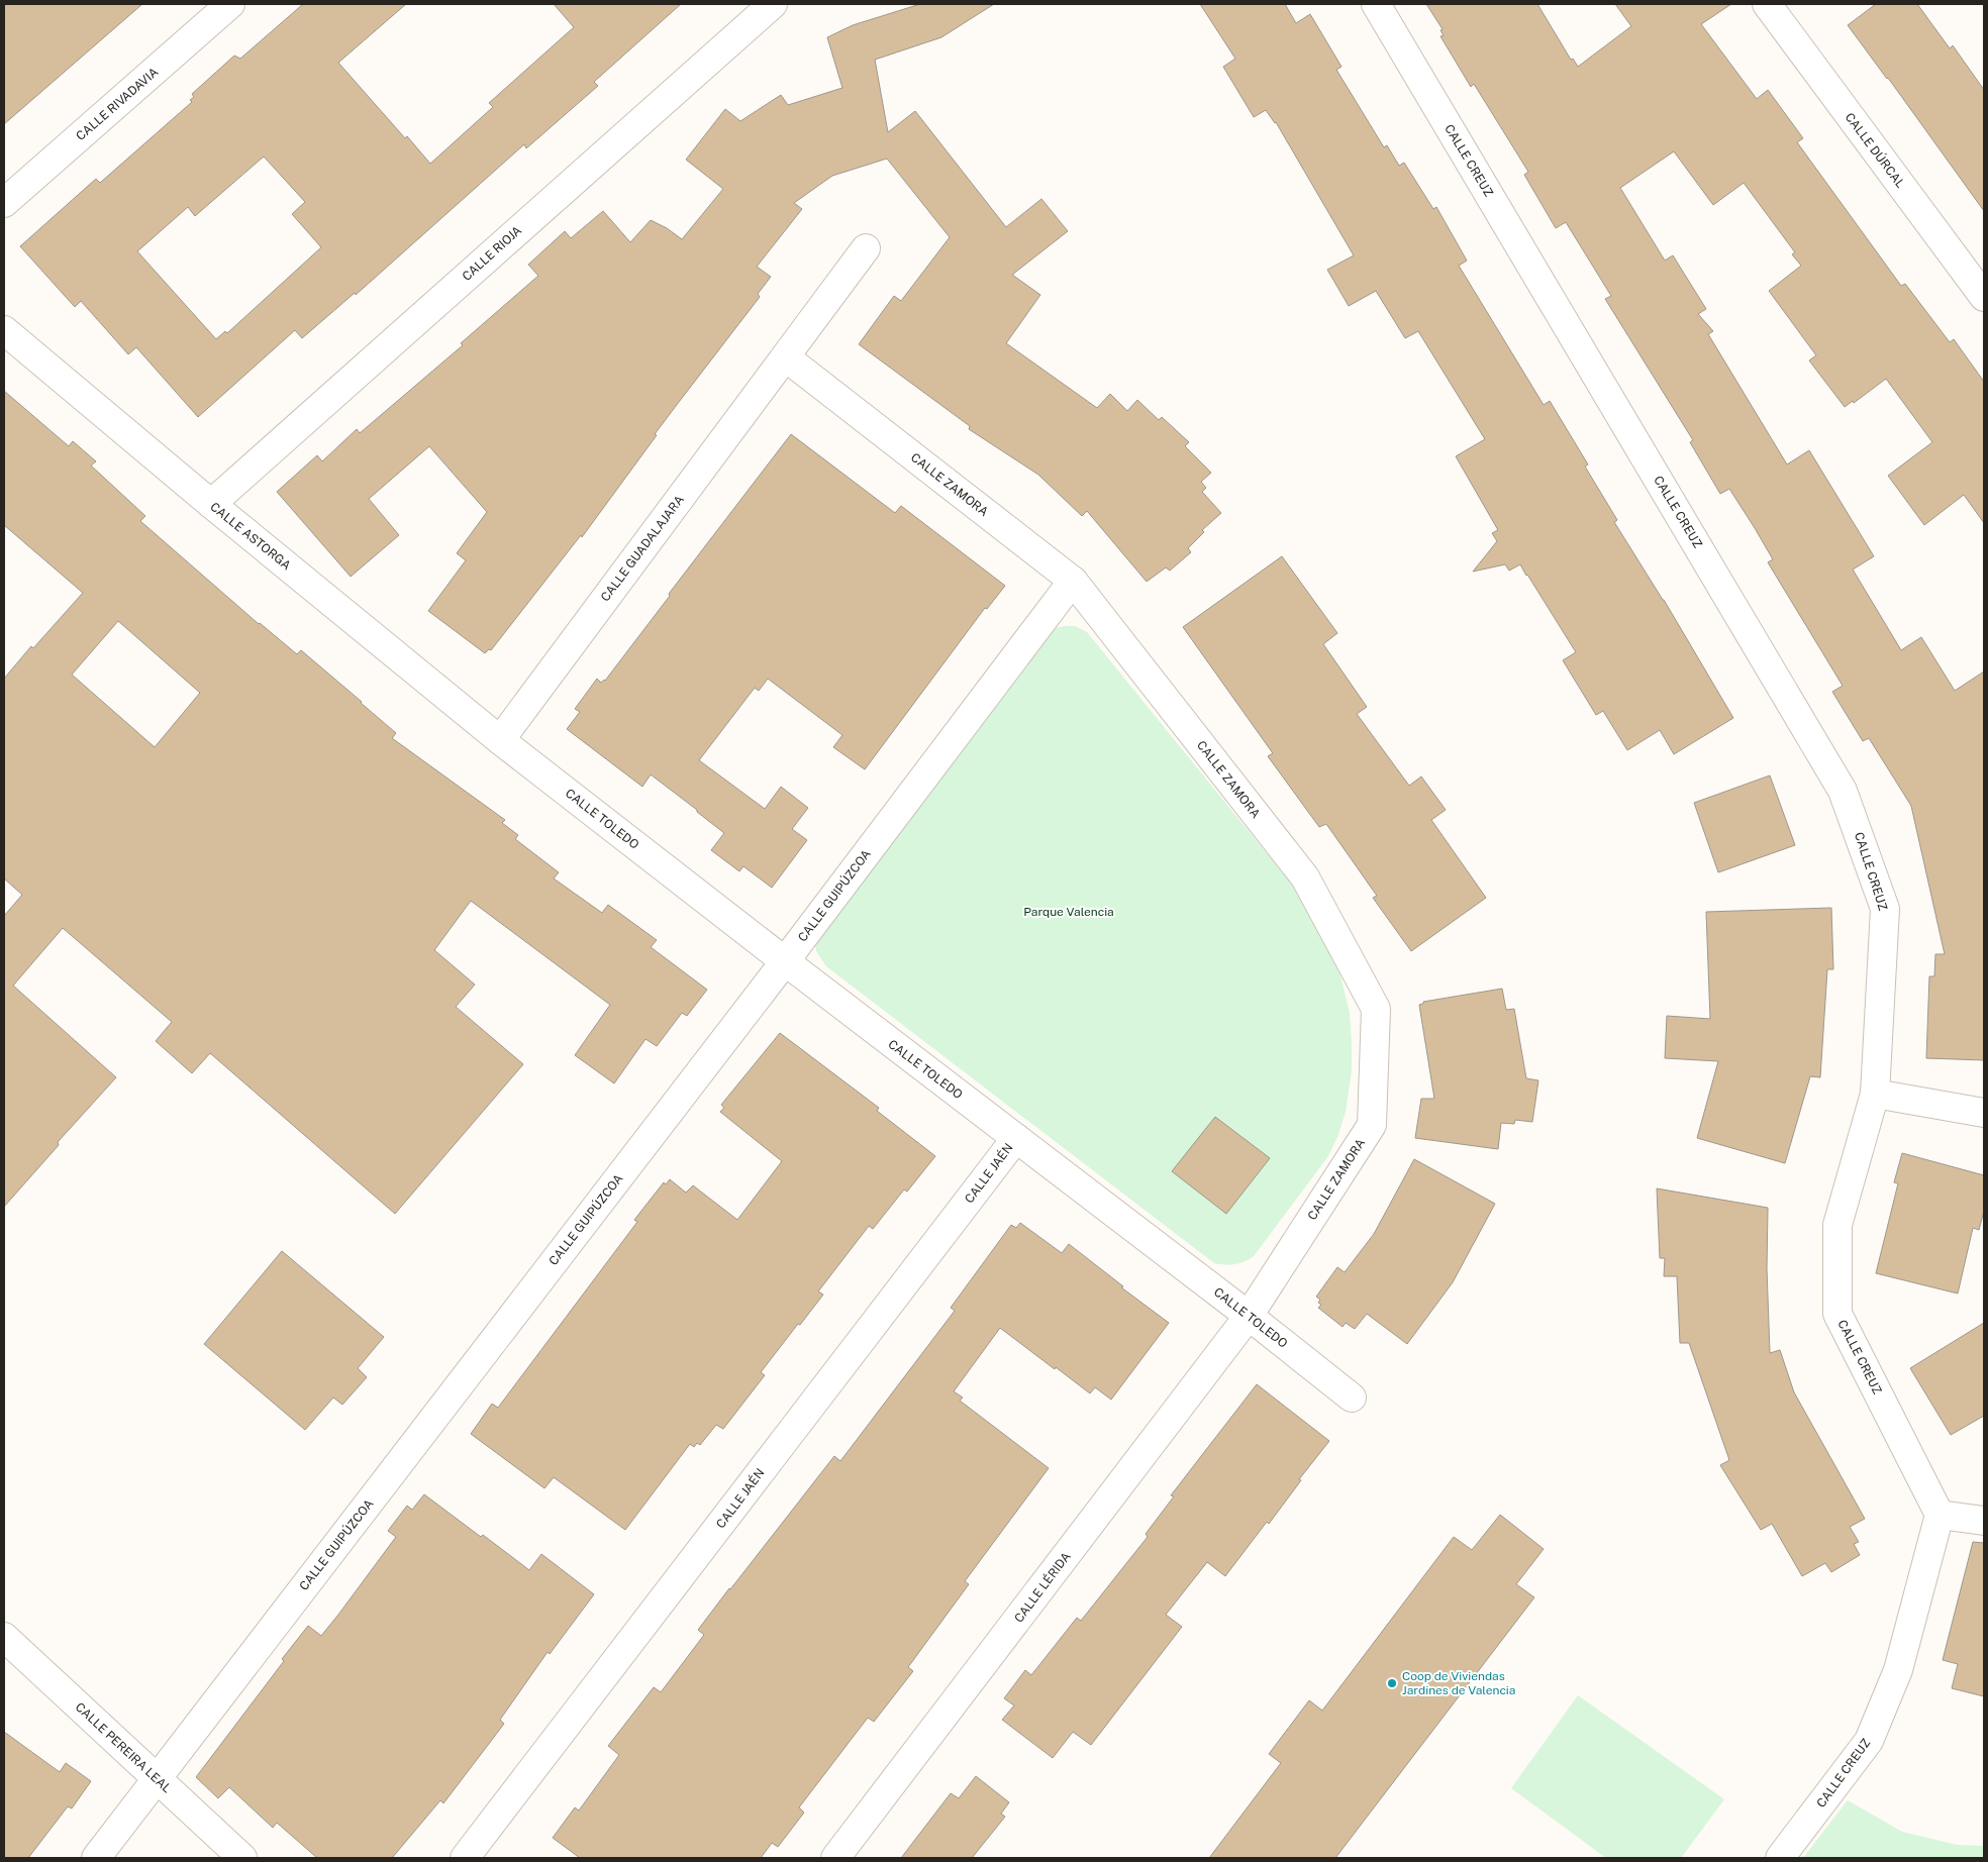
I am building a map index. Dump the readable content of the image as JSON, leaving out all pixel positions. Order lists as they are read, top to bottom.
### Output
{
  "streets": {
    "street": [
      "CALLE RIVADAVIA",
      "CALLE DÚRCAL",
      "CALLE CREUZ",
      "CALLE RIOJA",
      "CALLE ZAMORA",
      "CALLE ASTORGA",
      "CALLE GUADALAJARA",
      "CALLE TOLEDO",
      "CALLE GUIPÚZCOA",
      "CALLE JAÉN",
      "CALLE LÉRIDA",
      "CALLE PEREIRA LEAL"
    ]
  },
  "crossings": [
    ["CALLE RIOJA", "CALLE ASTORGA"],
    ["CALLE ZAMORA", "CALLE GUADALAJARA"],
    ["CALLE ZAMORA", "CALLE TOLEDO"],
    ["CALLE ZAMORA", "CALLE GUIPÚZCOA"],
    ["CALLE ZAMORA", "CALLE LÉRIDA"],
    ["CALLE ASTORGA", "CALLE GUADALAJARA"],
    ["CALLE ASTORGA", "CALLE TOLEDO"],
    ["CALLE GUADALAJARA", "CALLE TOLEDO"],
    ["CALLE TOLEDO", "CALLE GUIPÚZCOA"],
    ["CALLE TOLEDO", "CALLE JAÉN"],
    ["CALLE TOLEDO", "CALLE LÉRIDA"],
    ["CALLE GUIPÚZCOA", "CALLE PEREIRA LEAL"]
  ],
  "parks": ["Parque Valencia"],
  "places": ["Coop de Viviendas Jardines de Valencia"]
}
